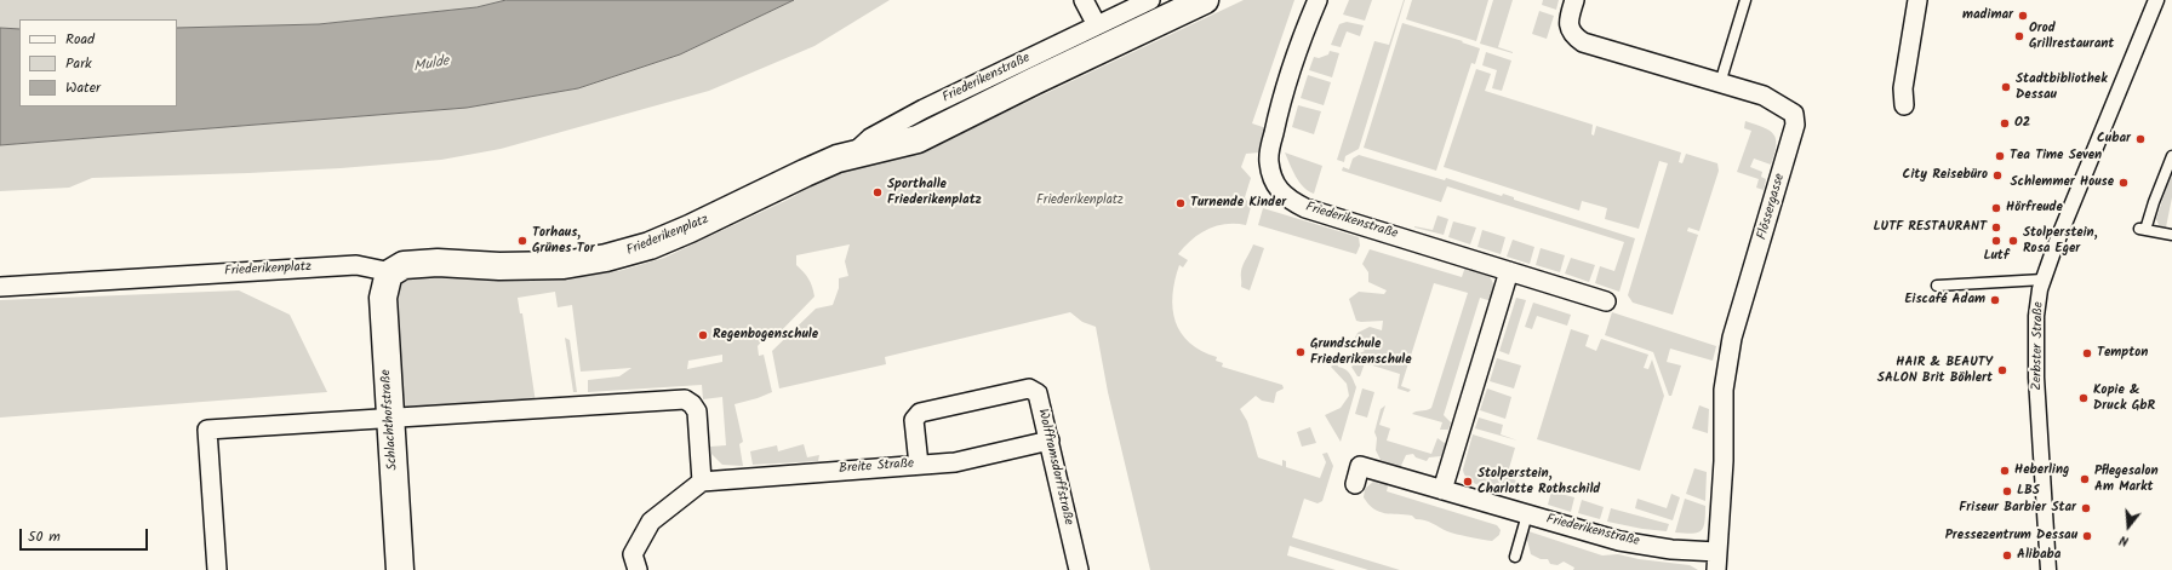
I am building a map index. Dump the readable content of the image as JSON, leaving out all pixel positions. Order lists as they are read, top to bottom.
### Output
{
  "streets": {
    "main road": ["Friederikenplatz", "Schlachthofstraße"],
    "street": [
      "Friederikenstraße",
      "Flössergasse",
      "Zerbster Straße",
      "Breite Straße",
      "Wolfframsdorffstraße"
    ]
  },
  "crossings": [
    ["Friederikenstraße", "Flössergasse"],
    ["Friederikenstraße", "Friederikenplatz"],
    ["Friederikenplatz", "Schlachthofstraße"],
    ["Breite Straße", "Wolfframsdorffstraße"]
  ],
  "water": ["Mulde"],
  "parks": ["Friederikenplatz"],
  "places": [
    "madimar",
    "Orod Grillrestaurant",
    "Stadtbibliothek Dessau",
    "O2",
    "Cubar",
    "Tea Time Seven",
    "City Reisebüro",
    "Schlemmer House",
    "Sporthalle Friederikenplatz",
    "Turnende Kinder",
    "Hörfreude",
    "LUTF RESTAURANT",
    "Torhaus, Grünes Tor",
    "Lutf",
    "Stolperstein, Rosa Eger",
    "Eiscafé Adam",
    "Regenbogenschule",
    "Grundschule Friederikenschule",
    "Tempton",
    "HAIR & BEAUTY SALON Brit Böhlert",
    "Kopie & Druck GbR",
    "Heberling",
    "Pflegesalon Am Markt",
    "Stolperstein, Charlotte Rothschild",
    "LBS",
    "Friseur Barbier Star",
    "Pressezentrum Dessau",
    "Alibaba"
  ],
  "legend": ["Road", "Park", "Water"],
  "scale_bar": "50 m",
  "north": "bottom"
}
